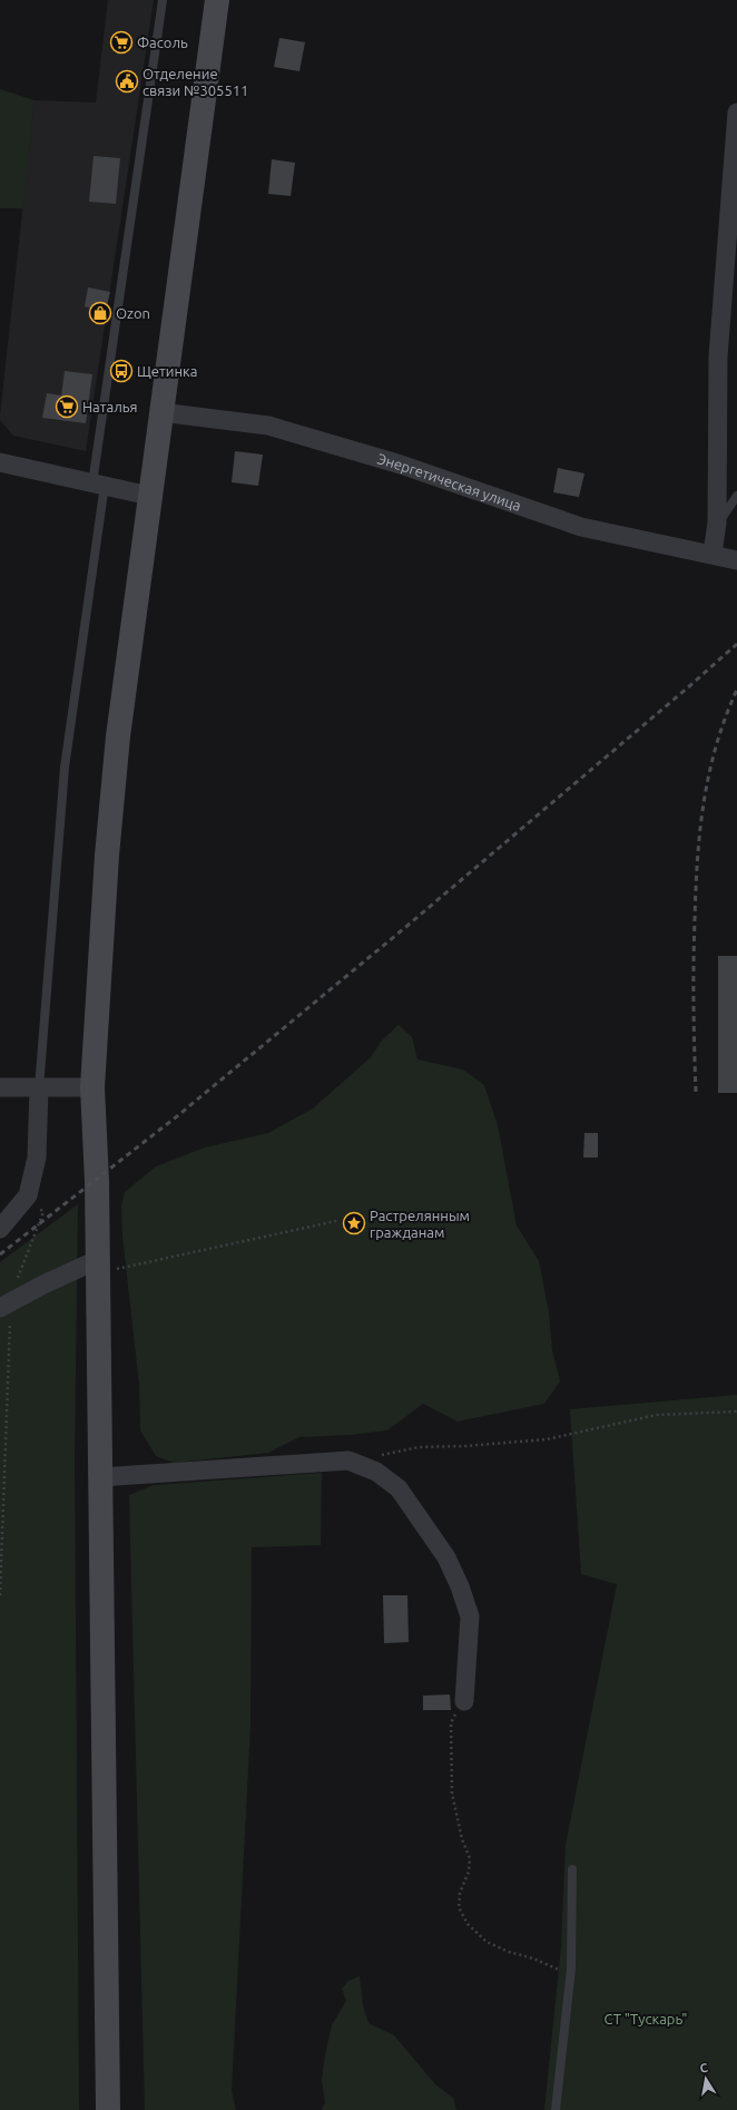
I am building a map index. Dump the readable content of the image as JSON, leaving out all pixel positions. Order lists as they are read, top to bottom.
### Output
{
  "streets": {
    "street": ["Энергетическая улица"]
  },
  "parks": ["СТ \"Тускарь\""],
  "places": {
    "supermarket": ["Фасоль", "Наталья"],
    "public building": ["Отделение связи №305511"],
    "shop": ["Ozon"],
    "bus stop": ["Щетинка"],
    "place": ["Растрелянным гражданам"]
  },
  "north": "top"
}
